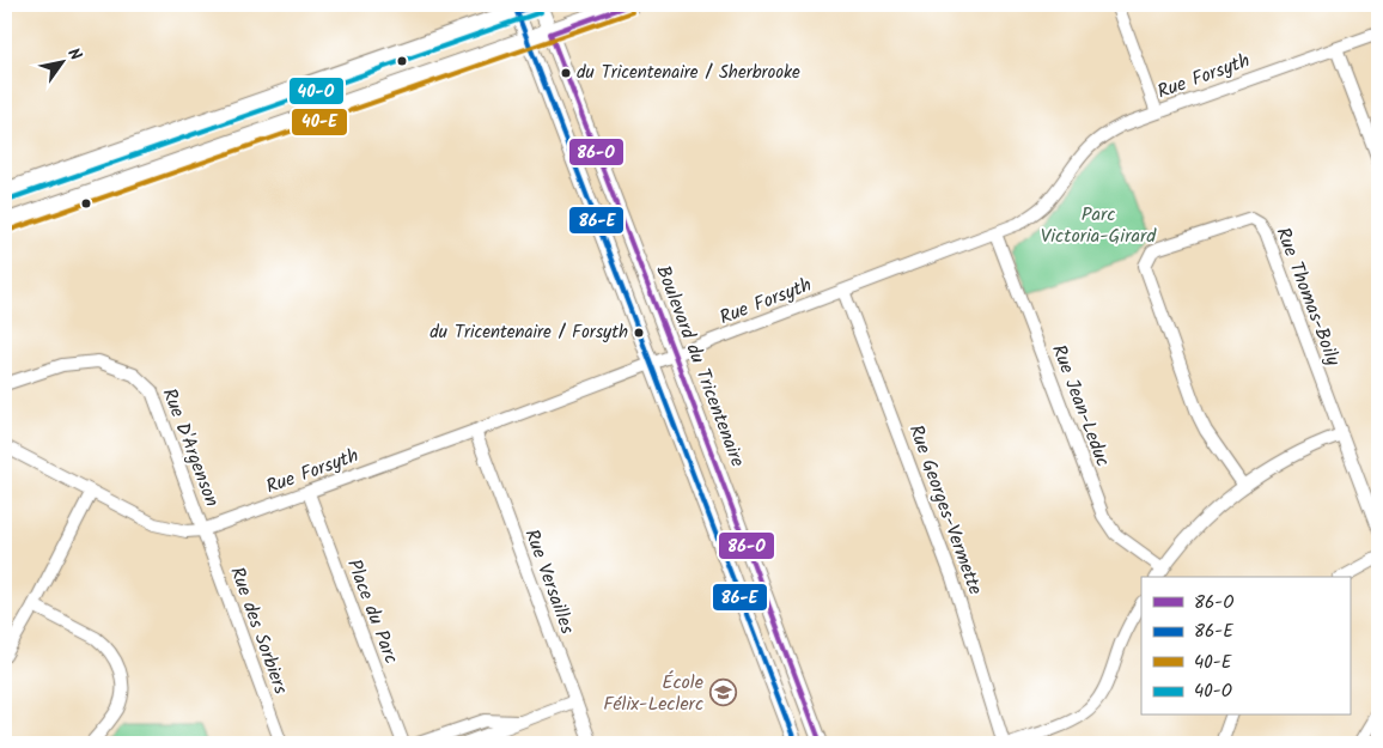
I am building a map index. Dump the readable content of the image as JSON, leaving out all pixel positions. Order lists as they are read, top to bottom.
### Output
{
  "streets": {
    "street": [
      "Rue Forsyth",
      "Rue Thomas-Boily",
      "Boulevard du Tricentenaire",
      "Rue Jean-Leduc",
      "Rue D'Argenson",
      "Rue Georges-Vermette",
      "Rue Versailles",
      "Place du Parc",
      "Rue des Sorbiers"
    ]
  },
  "crossings": [
    ["Rue Forsyth", "Boulevard du Tricentenaire"],
    ["Rue Forsyth", "Rue Jean-Leduc"],
    ["Rue Forsyth", "Rue D'Argenson"],
    ["Rue Forsyth", "Rue Georges-Vermette"],
    ["Rue Forsyth", "Rue Versailles"],
    ["Rue Forsyth", "Place du Parc"],
    ["Rue Forsyth", "Rue des Sorbiers"],
    ["Rue D'Argenson", "Rue des Sorbiers"]
  ],
  "parks": ["Parc Victoria-Girard"],
  "places": {
    "other": ["du Tricentenaire / Sherbrooke", "du Tricentenaire / Forsyth"],
    "school or university": ["École Félix-Leclerc"]
  },
  "lines": [
    "transit line 86-O",
    "transit line 86-E",
    "transit line 40-E",
    "transit line 40-O"
  ],
  "legend": [
    "86-O",
    "86-E",
    "40-E",
    "40-O"
  ],
  "north": "top right"
}
